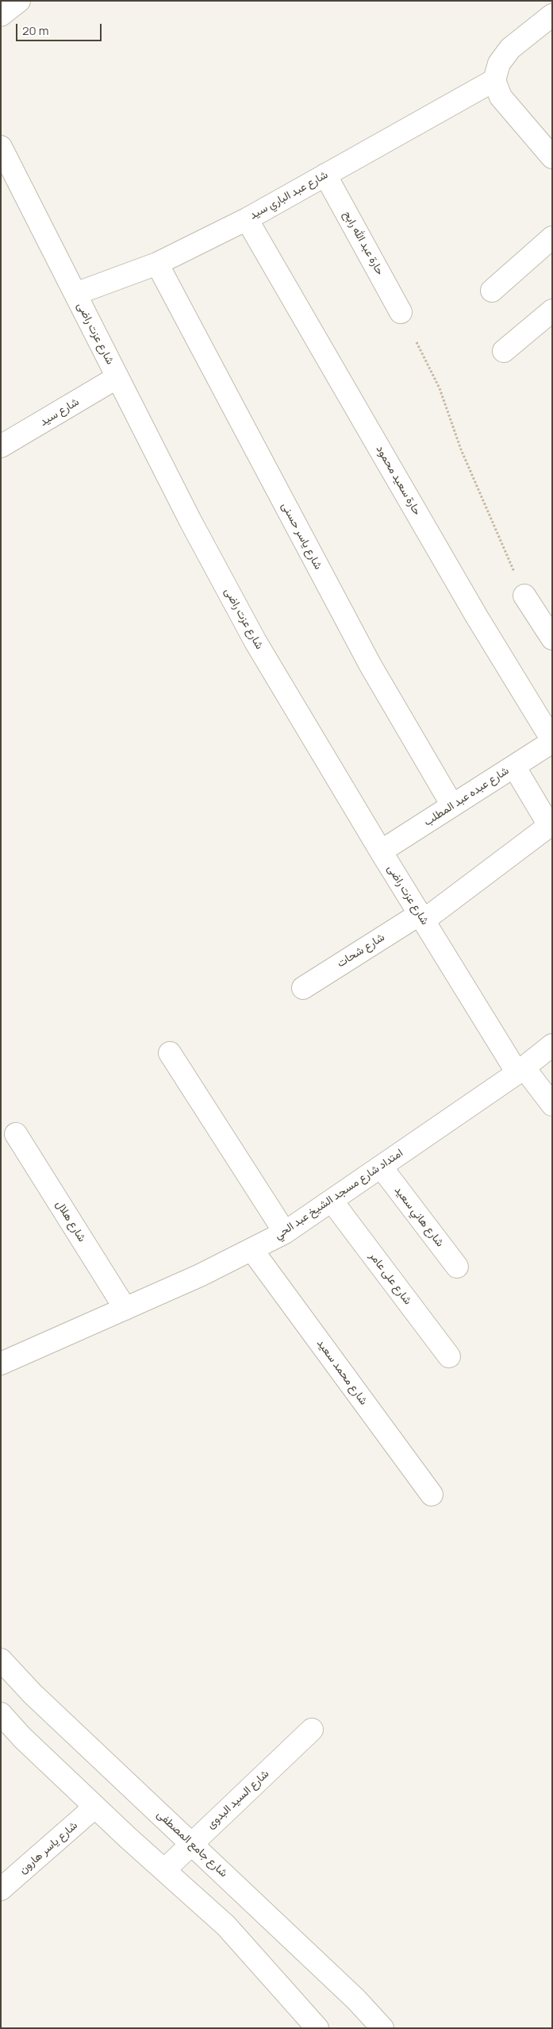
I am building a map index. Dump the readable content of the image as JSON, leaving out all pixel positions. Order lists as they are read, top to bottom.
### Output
{
  "streets": {
    "street": [
      "شارع عبد الباري سيد",
      "حارة عبد الله رابح",
      "شارع عزت راضى",
      "شارع سيد",
      "حارة سعيد محمود",
      "شارع ياسر حسنى",
      "شارع عبده عبد المطلب",
      "شارع شحات",
      "امتداد شارع مسجد الشيخ عبد الحي",
      "شارع هاني سعيد",
      "شارع هلال",
      "شارع على عامر",
      "شارع محمد سعيد",
      "شارع السيد البدوى",
      "شارع جامع المصطفى",
      "شارع ياسر هارون"
    ]
  },
  "crossings": [
    ["شارع عبد الباري سيد", "حارة عبد الله رابح"],
    ["شارع عبد الباري سيد", "شارع عزت راضى"],
    ["شارع عبد الباري سيد", "حارة سعيد محمود"],
    ["شارع عبد الباري سيد", "شارع ياسر حسنى"],
    ["شارع عزت راضى", "شارع سيد"],
    ["شارع عزت راضى", "شارع عبده عبد المطلب"],
    ["شارع عزت راضى", "شارع شحات"],
    ["شارع عزت راضى", "امتداد شارع مسجد الشيخ عبد الحي"],
    ["حارة سعيد محمود", "شارع عبده عبد المطلب"],
    ["شارع ياسر حسنى", "شارع عبده عبد المطلب"],
    ["امتداد شارع مسجد الشيخ عبد الحي", "شارع هاني سعيد"],
    ["امتداد شارع مسجد الشيخ عبد الحي", "شارع هلال"],
    ["امتداد شارع مسجد الشيخ عبد الحي", "شارع على عامر"],
    ["امتداد شارع مسجد الشيخ عبد الحي", "شارع محمد سعيد"],
    ["شارع السيد البدوى", "شارع جامع المصطفى"]
  ],
  "scale_bar": "20 m"
}
